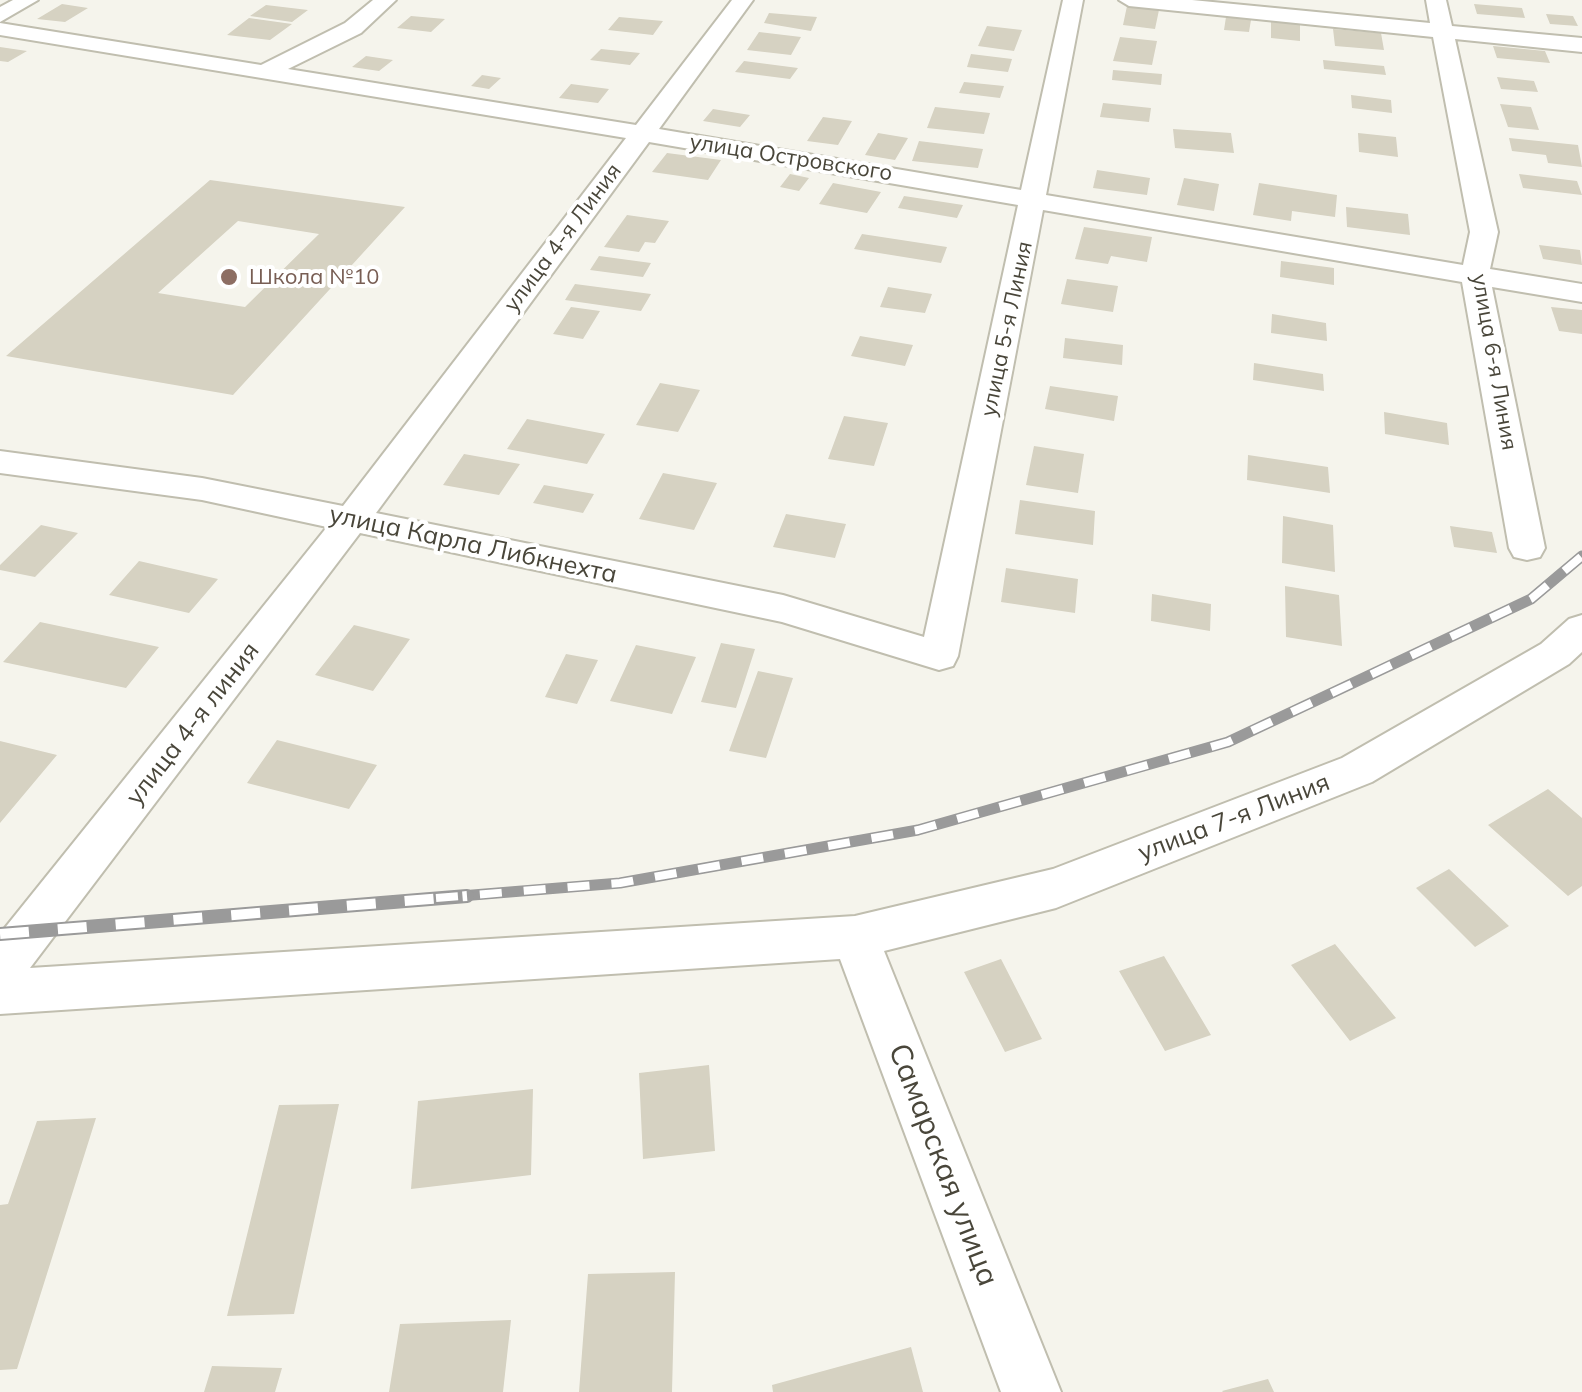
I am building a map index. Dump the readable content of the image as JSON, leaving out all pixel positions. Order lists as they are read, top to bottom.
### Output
{
  "streets": {
    "street": [
      "улица Островского",
      "улица 4-я Линия",
      "улица 5-я Линия",
      "улица 6-я Линия",
      "улица Карла Либкнехта",
      "улица 4-я линия",
      "улица 7-я Линия",
      "Самарская улица"
    ]
  },
  "crossings": [
    ["улица Островского", "улица 4-я Линия"],
    ["улица Островского", "улица 5-я Линия"],
    ["улица Островского", "улица 6-я Линия"],
    ["улица 4-я Линия", "улица 4-я линия"],
    ["улица 5-я Линия", "улица Карла Либкнехта"],
    ["улица Карла Либкнехта", "улица 4-я линия"],
    ["улица 7-я Линия", "Самарская улица"]
  ],
  "places": ["Школа №10"]
}
